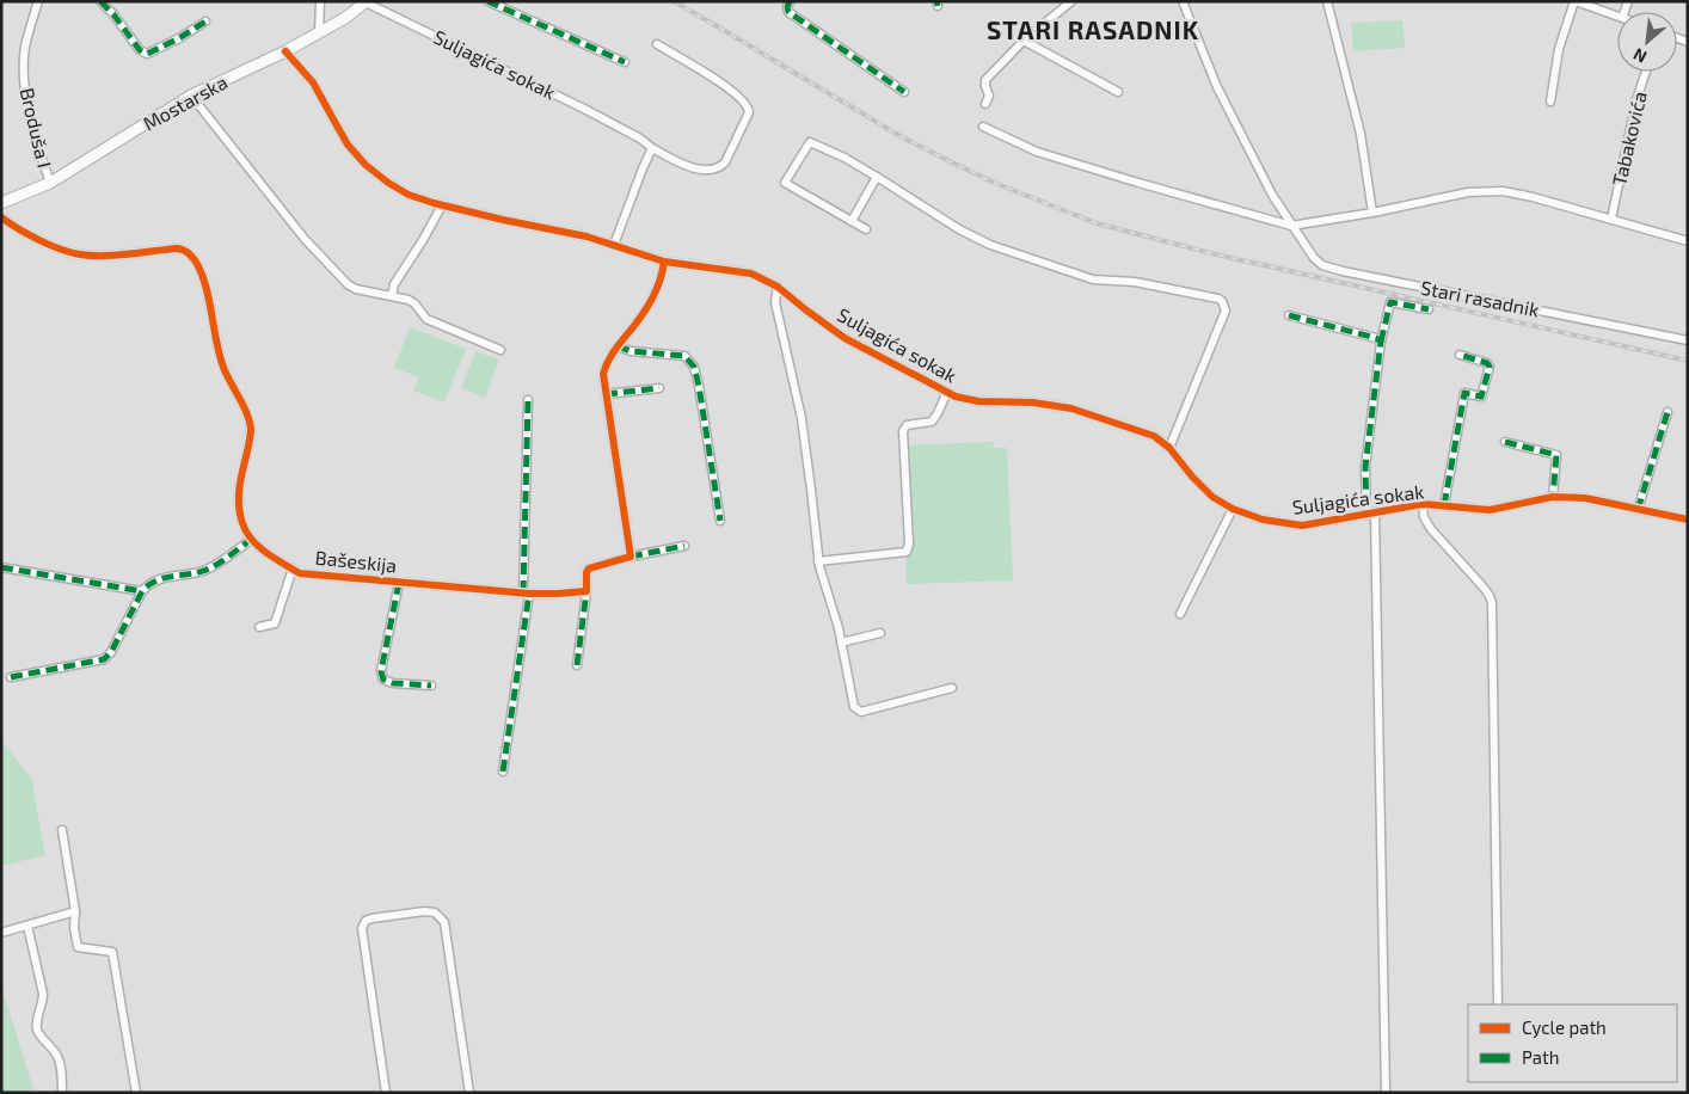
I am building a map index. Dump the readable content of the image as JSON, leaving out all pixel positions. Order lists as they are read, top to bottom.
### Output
{
  "streets": {
    "main road": ["Mostarska"],
    "street": [
      "Suljagića sokak",
      "Broduša I",
      "Tabakovića",
      "Stari rasadnik",
      "Bašeskija"
    ]
  },
  "crossings": [
    ["Suljagića sokak", "Mostarska"],
    ["Mostarska", "Broduša I"]
  ],
  "districts": ["STARI RASADNIK"],
  "legend": ["Cycle path", "Path"],
  "north": "bottom left"
}
